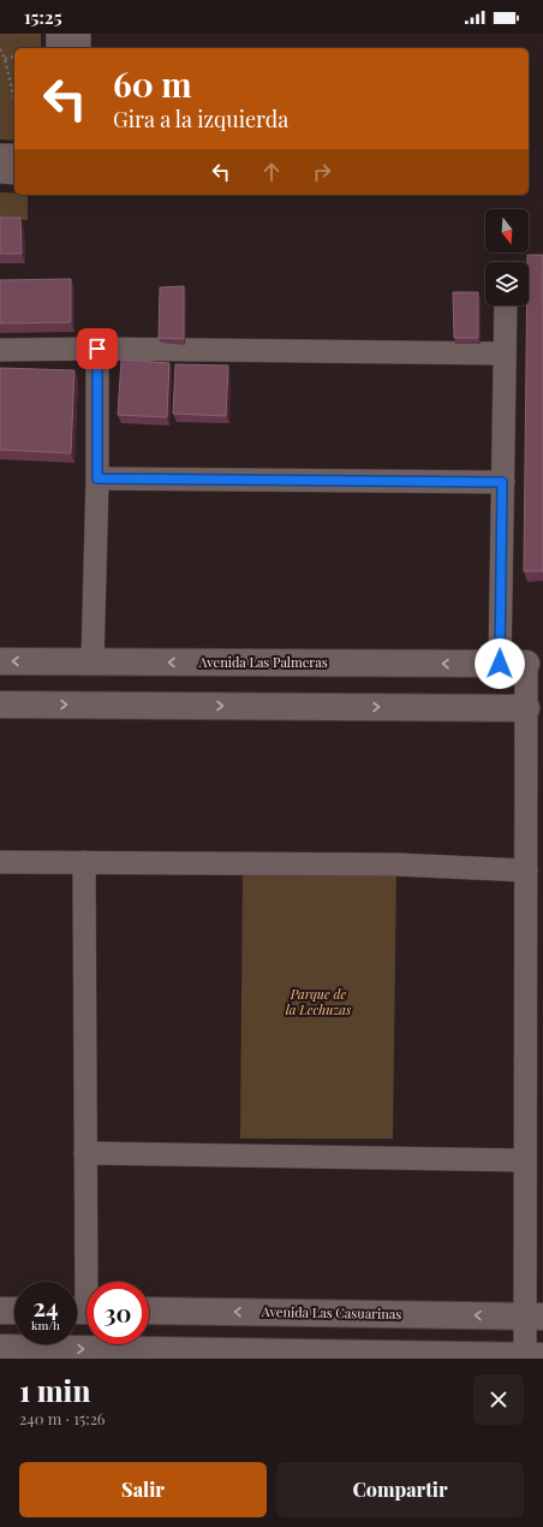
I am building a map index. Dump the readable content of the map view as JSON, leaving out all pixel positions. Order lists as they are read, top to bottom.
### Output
{
  "streets": {
    "street": ["Avenida Las Palmeras", "Avenida Las Casuarinas"]
  },
  "parks": ["Parque de la Lechuzas"],
  "north": "bottom",
  "page": {
    "status": "15:25",
    "turn": ["60 m", "Gira a la izquierda"],
    "speed": "24 km/h",
    "limit": "30",
    "heading": ["1 min", "240 m · 15:26"],
    "buttons": ["Salir", "Compartir"]
  }
}
